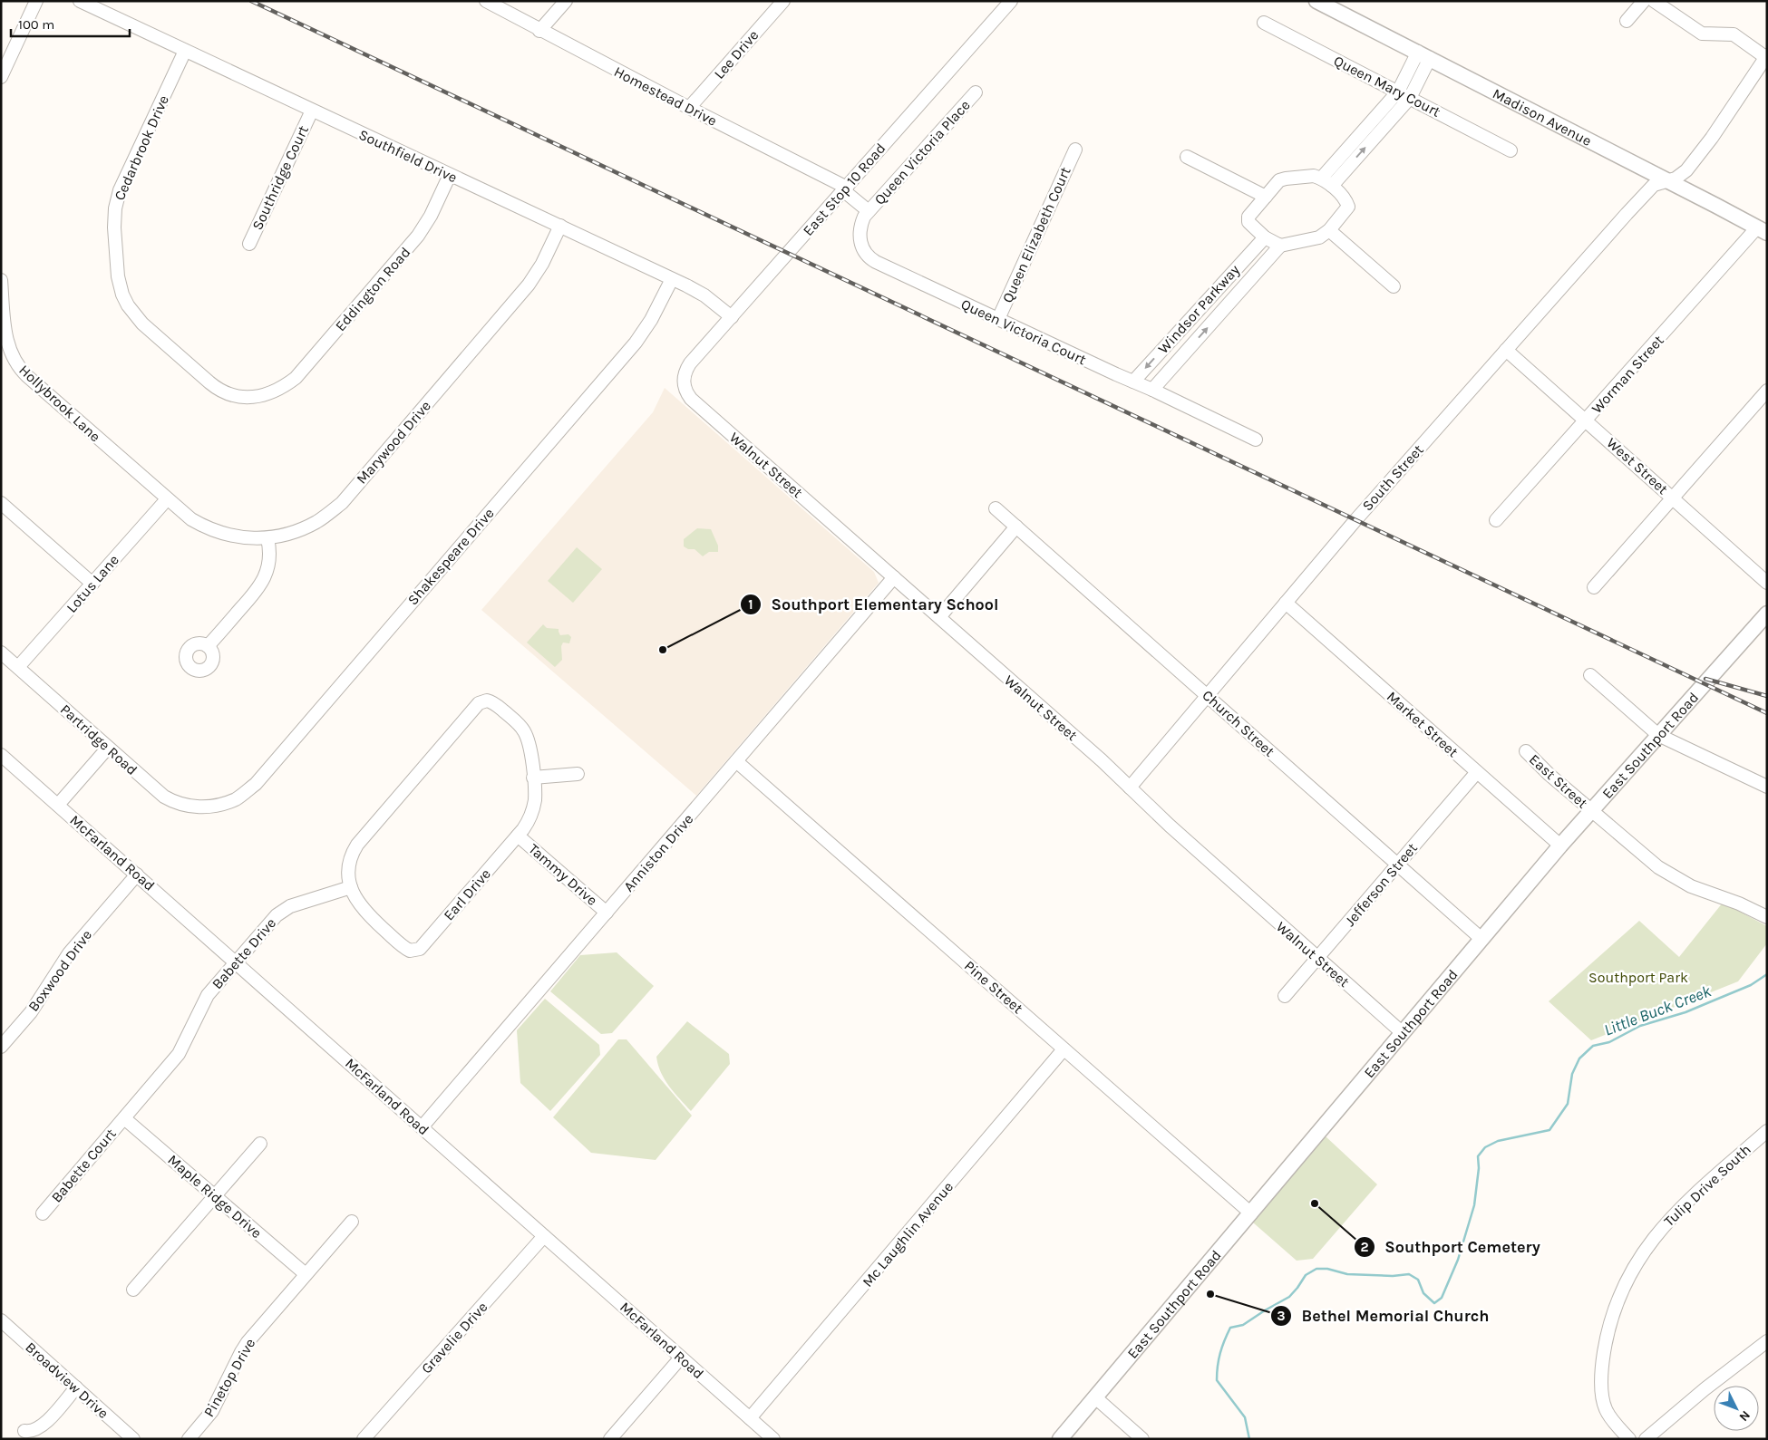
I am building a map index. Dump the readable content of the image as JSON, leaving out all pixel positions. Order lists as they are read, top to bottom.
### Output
{
  "streets": {
    "main road": ["Madison Avenue", "East Southport Road"],
    "street": [
      "Lee Drive",
      "Queen Mary Court",
      "Homestead Drive",
      "Cedarbrook Drive",
      "Queen Victoria Place",
      "Southfield Drive",
      "Southridge Court",
      "East Stop 10 Road",
      "Queen Elizabeth Court",
      "Eddington Road",
      "Windsor Parkway",
      "Queen Victoria Court",
      "Worman Street",
      "Hollybrook Lane",
      "Marywood Drive",
      "Walnut Street",
      "West Street",
      "South Street",
      "Shakespeare Drive",
      "Lotus Lane",
      "Church Street",
      "Market Street",
      "Partridge Road",
      "East Street",
      "McFarland Road",
      "Anniston Drive",
      "Tammy Drive",
      "Jefferson Street",
      "Earl Drive",
      "Babette Drive",
      "Boxwood Drive",
      "Pine Street",
      "Babette Court",
      "Tulip Drive South",
      "Maple Ridge Drive",
      "Mc Laughlin Avenue",
      "Gravelie Drive",
      "Pinetop Drive",
      "Broadview Drive"
    ]
  },
  "crossings": [
    ["Lee Drive", "Homestead Drive"],
    ["Homestead Drive", "East Stop 10 Road"],
    ["Madison Avenue", "Worman Street"],
    ["Madison Avenue", "South Street"],
    ["Cedarbrook Drive", "Southfield Drive"],
    ["Cedarbrook Drive", "Eddington Road"],
    ["Queen Victoria Place", "Queen Victoria Court"],
    ["Southfield Drive", "Southridge Court"],
    ["Southfield Drive", "East Stop 10 Road"],
    ["Southfield Drive", "Eddington Road"],
    ["Southfield Drive", "Marywood Drive"],
    ["Southfield Drive", "Shakespeare Drive"],
    ["East Stop 10 Road", "Walnut Street"],
    ["Queen Elizabeth Court", "Queen Victoria Court"],
    ["Windsor Parkway", "Queen Victoria Court"],
    ["Worman Street", "West Street"],
    ["Hollybrook Lane", "Marywood Drive"],
    ["Hollybrook Lane", "Lotus Lane"],
    ["Marywood Drive", "Lotus Lane"],
    ["Walnut Street", "South Street"],
    ["Walnut Street", "East Southport Road"],
    ["Walnut Street", "Anniston Drive"],
    ["Walnut Street", "Jefferson Street"],
    ["West Street", "South Street"],
    ["South Street", "Church Street"],
    ["South Street", "Market Street"],
    ["Shakespeare Drive", "Partridge Road"],
    ["Lotus Lane", "Partridge Road"],
    ["Church Street", "East Southport Road"],
    ["Church Street", "Jefferson Street"],
    ["Market Street", "East Southport Road"],
    ["Market Street", "Jefferson Street"],
    ["East Southport Road", "East Street"],
    ["East Southport Road", "Pine Street"],
    ["McFarland Road", "Anniston Drive"],
    ["McFarland Road", "Babette Drive"],
    ["McFarland Road", "Boxwood Drive"],
    ["McFarland Road", "Mc Laughlin Avenue"],
    ["McFarland Road", "Gravelie Drive"],
    ["Anniston Drive", "Tammy Drive"],
    ["Anniston Drive", "Pine Street"],
    ["Tammy Drive", "Earl Drive"],
    ["Tammy Drive", "Babette Drive"],
    ["Earl Drive", "Babette Drive"],
    ["Babette Drive", "Babette Court"],
    ["Babette Drive", "Maple Ridge Drive"],
    ["Pine Street", "Mc Laughlin Avenue"],
    ["Babette Court", "Maple Ridge Drive"],
    ["Maple Ridge Drive", "Pinetop Drive"]
  ],
  "water": ["Little Buck Creek"],
  "parks": ["Southport Park"],
  "places": ["Southport Elementary School", "Southport Cemetery", "Bethel Memorial Church"],
  "scale_bar": "100 m",
  "north": "bottom right"
}
